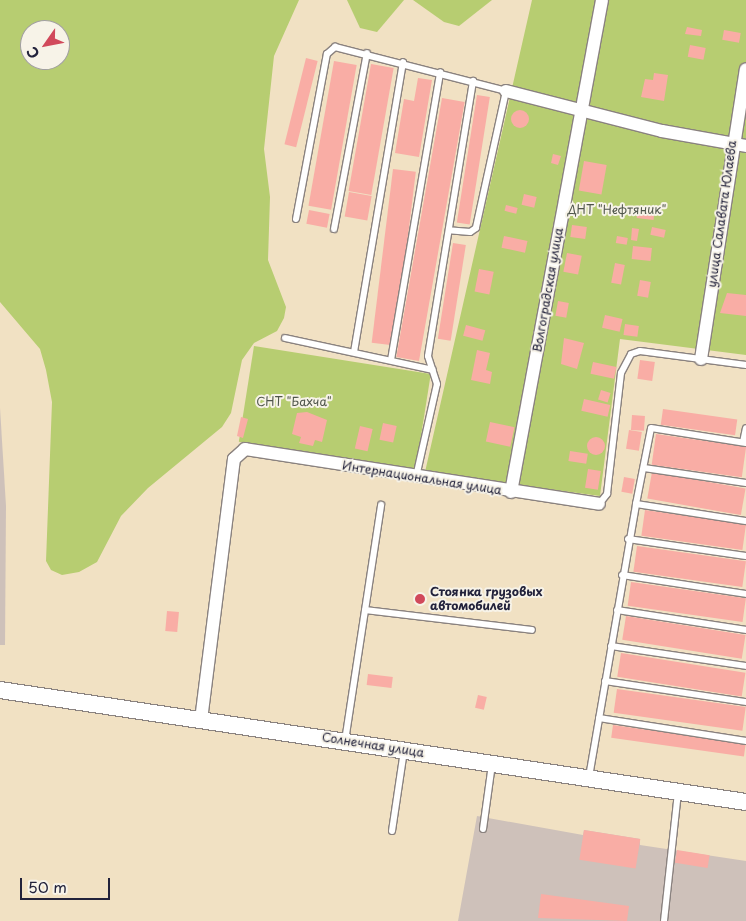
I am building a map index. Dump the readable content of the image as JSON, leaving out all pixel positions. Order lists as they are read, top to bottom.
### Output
{
  "streets": {
    "street": [
      "улица Салавата Юлаева",
      "Волгоградская улица",
      "Интернациональная улица",
      "Солнечная улица"
    ]
  },
  "crossings": [
    ["Волгоградская улица", "Интернациональная улица"],
    ["Интернациональная улица", "Солнечная улица"]
  ],
  "parks": ["ДНТ \"Нефтяник\"", "СНТ \"Бахча\""],
  "places": ["Стоянка грузовых автомобилей"],
  "scale_bar": "50 m",
  "north": "bottom left"
}
